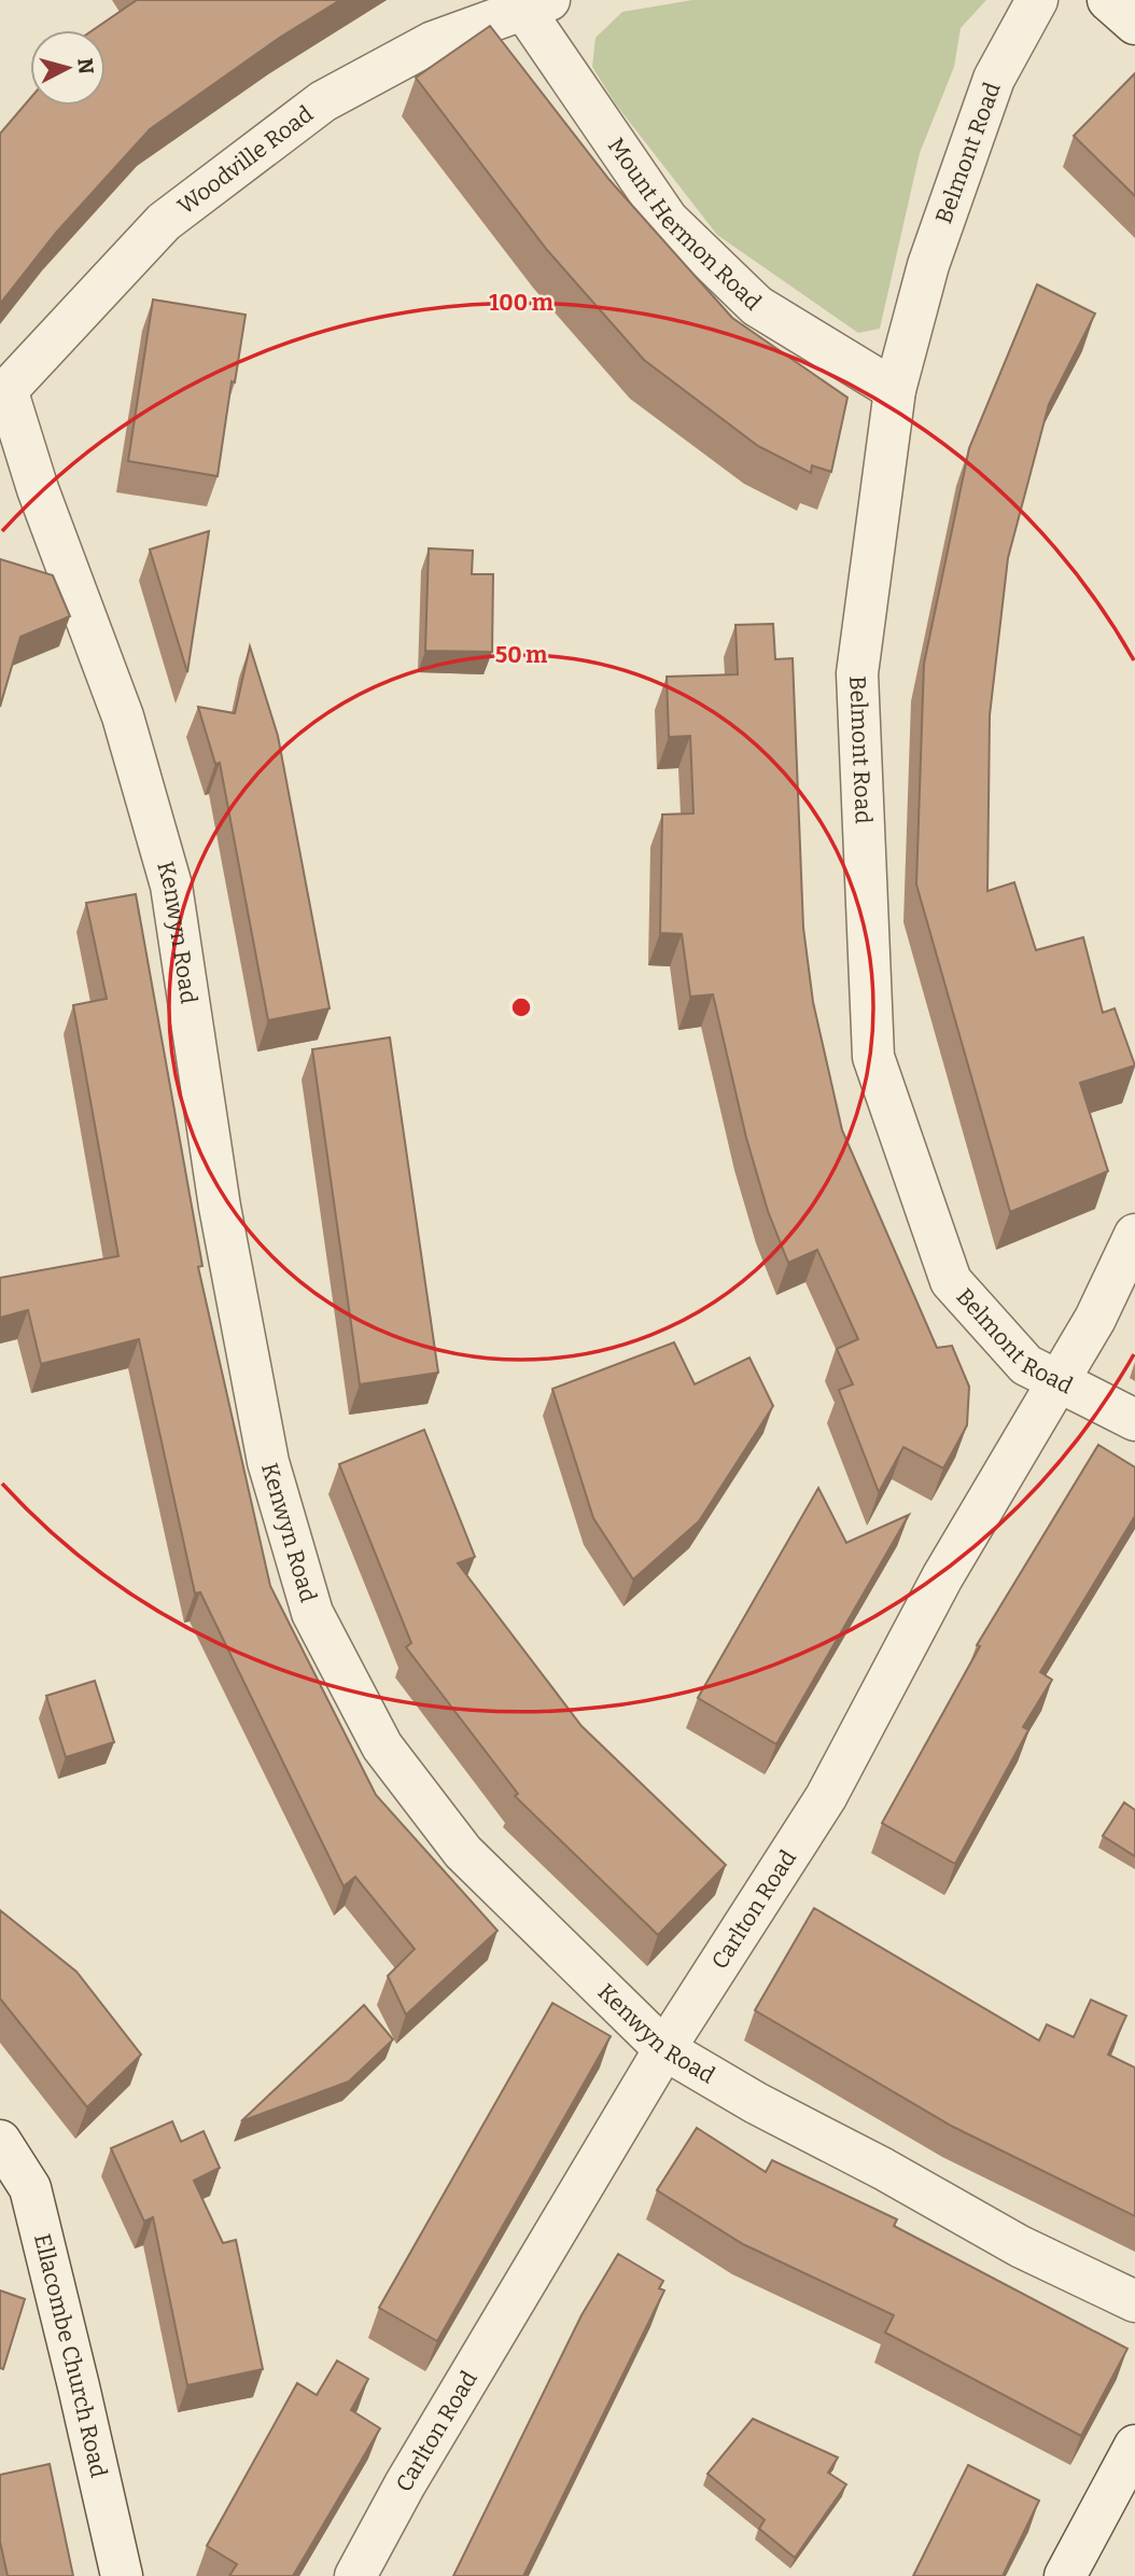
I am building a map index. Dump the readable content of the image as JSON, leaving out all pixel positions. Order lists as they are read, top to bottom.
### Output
{
  "streets": {
    "street": [
      "Belmont Road",
      "Woodville Road",
      "Mount Hermon Road",
      "Kenwyn Road",
      "Carlton Road",
      "Ellacombe Church Road"
    ]
  },
  "crossings": [
    ["Belmont Road", "Mount Hermon Road"],
    ["Belmont Road", "Carlton Road"],
    ["Woodville Road", "Mount Hermon Road"],
    ["Woodville Road", "Kenwyn Road"],
    ["Kenwyn Road", "Carlton Road"]
  ],
  "north": "right",
  "rings": ["100 m", "50 m"]
}
